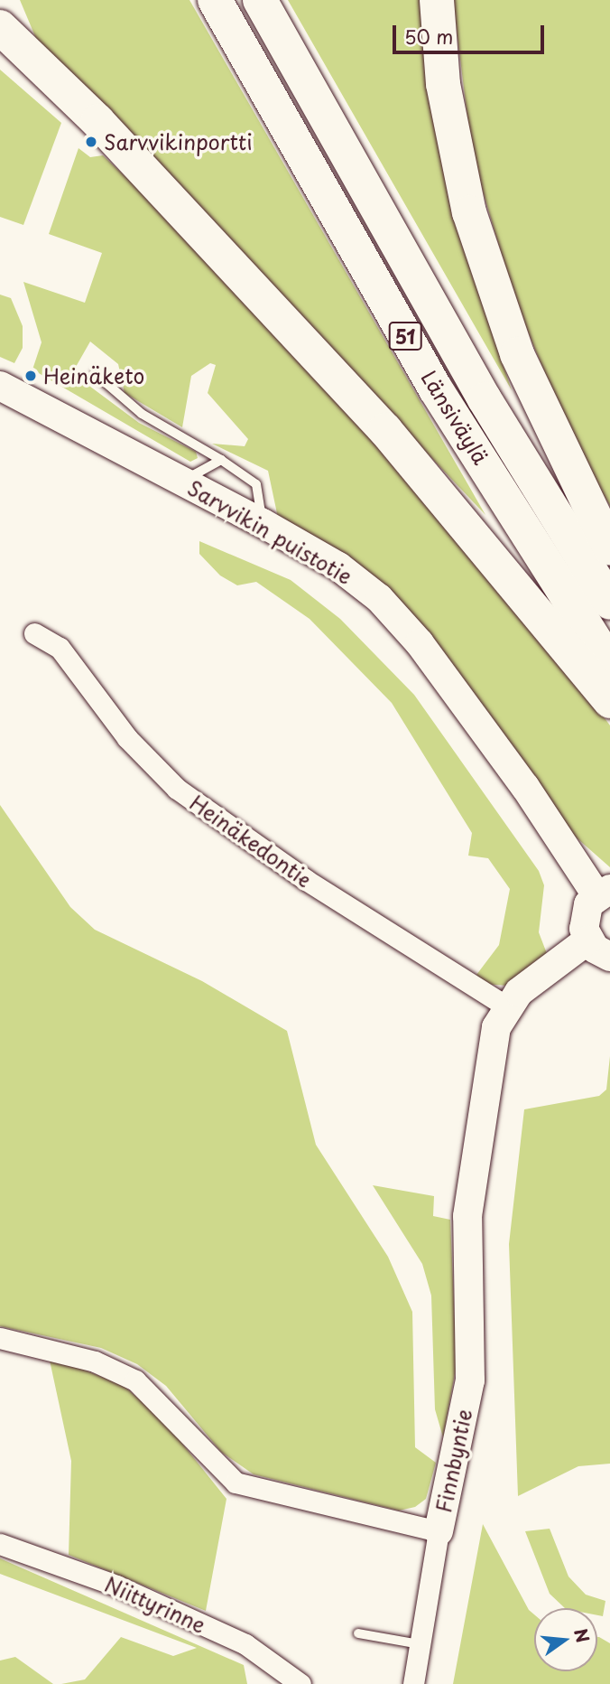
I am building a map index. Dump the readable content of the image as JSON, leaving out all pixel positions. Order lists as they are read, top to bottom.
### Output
{
  "streets": {
    "highway": ["51", "Länsiväylä"],
    "main road": ["Sarvvikin puistotie", "Finnbyntie"],
    "street": ["Heinäkedontie", "Niittyrinne"]
  },
  "crossings": [
    ["Heinäkedontie", "Finnbyntie"]
  ],
  "places": ["Sarvvikinportti", "Heinäketo"],
  "scale_bar": "50 m",
  "north": "right"
}
